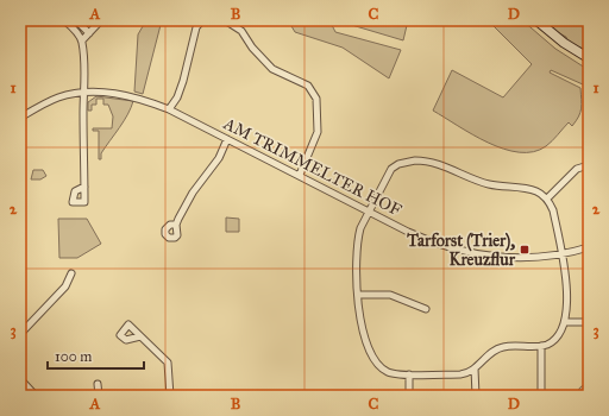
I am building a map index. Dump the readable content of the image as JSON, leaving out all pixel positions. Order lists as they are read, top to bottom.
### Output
{
  "streets": {
    "street": ["AM TRIMMELTER HOF"]
  },
  "places": {
    "transit": ["Tarforst (Trier), Kreuzflur"]
  },
  "scale_bar": "100 m",
  "grid": {
    "columns": [
      "A",
      "B",
      "C",
      "D"
    ],
    "rows": ["1", "2", "3"]
  }
}
